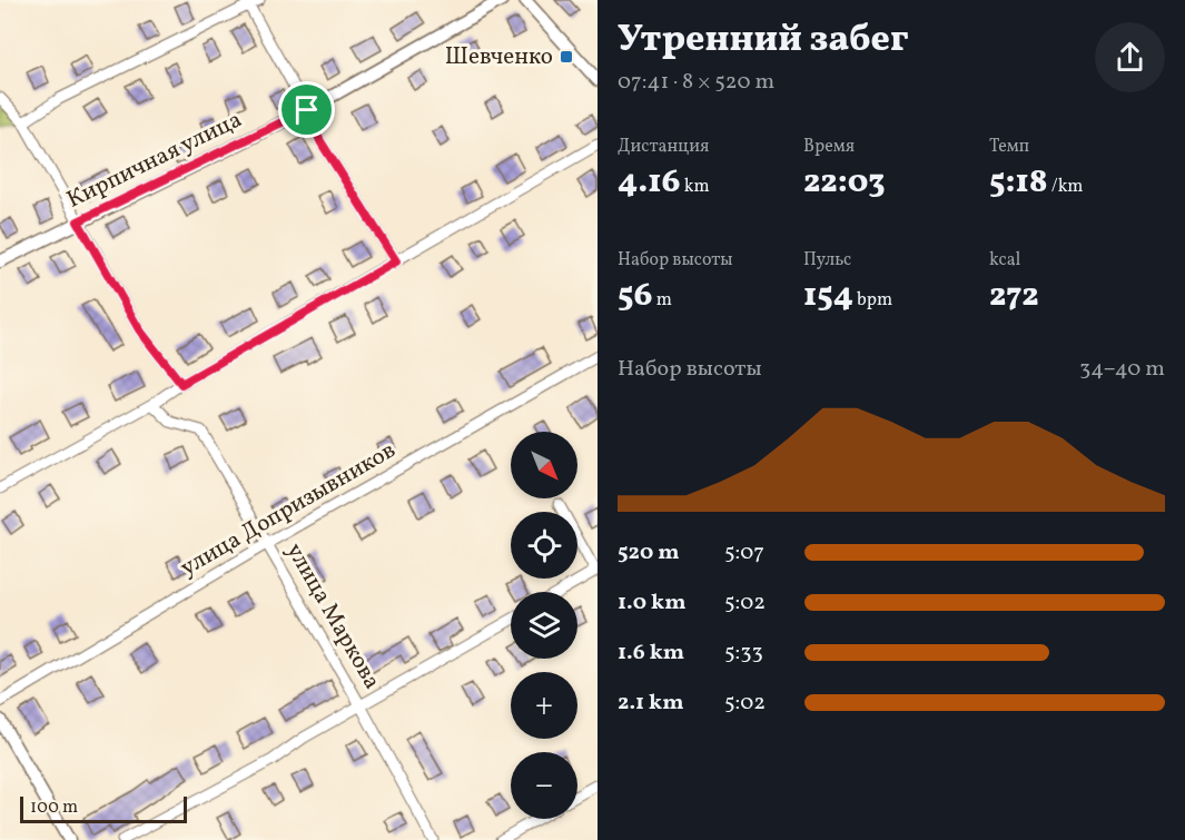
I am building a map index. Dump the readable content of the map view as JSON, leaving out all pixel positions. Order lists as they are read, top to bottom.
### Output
{
  "streets": {
    "street": ["Кирпичная улица", "улица Допризывников", "улица Маркова"]
  },
  "crossings": [
    ["улица Допризывников", "улица Маркова"]
  ],
  "places": {
    "transit": ["Шевченко"]
  },
  "scale_bar": "100 m",
  "north": "bottom right",
  "page": {
    "heading": ["Утренний забег", "07:41 · 8 × 520 m"],
    "stats": [
      ["Дистанция", "4.16 km"],
      ["Время", "22:03"],
      ["Темп", "5:18 /km"],
      ["Набор высоты", "56 m"],
      ["Пульс", "154 bpm"],
      ["kcal", "272"]
    ],
    "chart": ["Набор высоты", "34–40 m"],
    "map_buttons": ["+", "−"],
    "list": [
      {
        "name": "520 m",
        "note": "5:07"
      },
      {
        "name": "1.0 km",
        "note": "5:02"
      },
      {
        "name": "1.6 km",
        "note": "5:33"
      },
      {
        "name": "2.1 km",
        "note": "5:02"
      }
    ],
    "scale": "100 m"
  }
}
